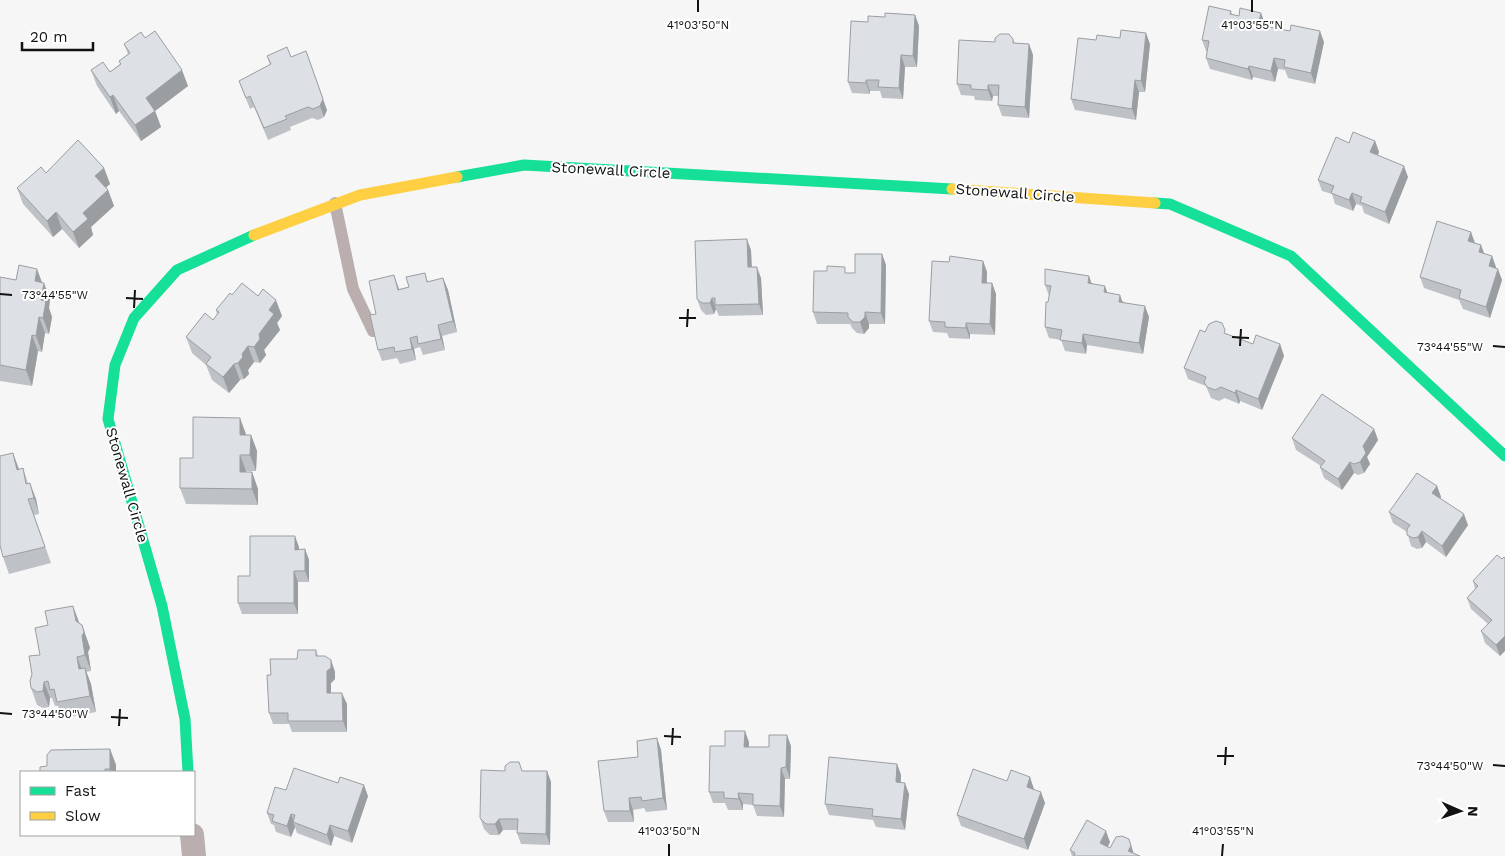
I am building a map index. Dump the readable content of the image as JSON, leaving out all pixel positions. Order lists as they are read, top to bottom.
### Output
{
  "streets": {
    "street": ["Stonewall Circle"]
  },
  "legend": ["Fast", "Slow"],
  "scale_bar": "20 m",
  "north": "right",
  "coordinates": [
    "41°03'50\"N",
    "41°03'55\"N",
    "73°44'55\"W",
    "73°44'50\"W"
  ]
}
